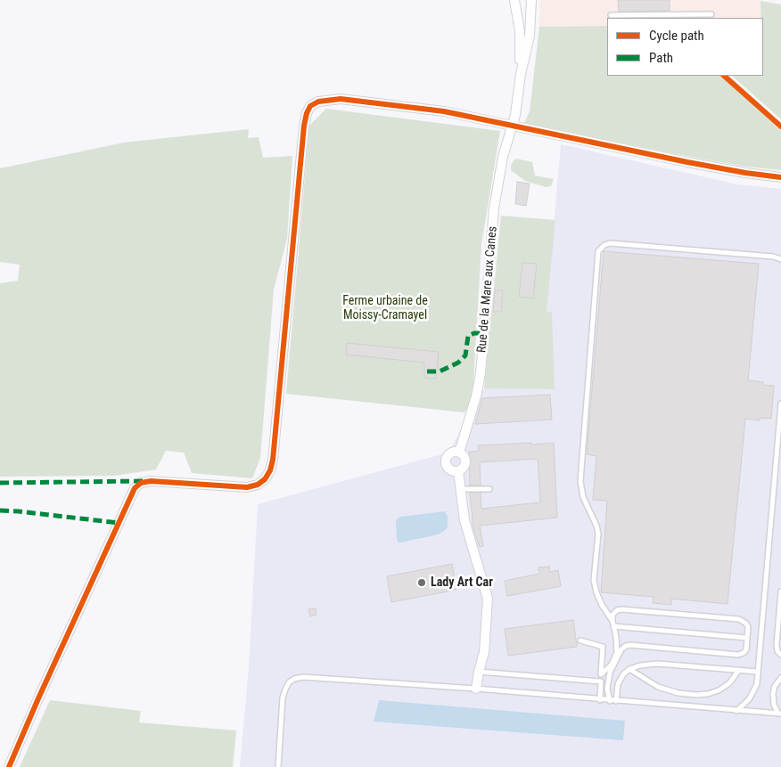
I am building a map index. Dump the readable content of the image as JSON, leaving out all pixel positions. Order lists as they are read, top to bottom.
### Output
{
  "streets": {
    "street": ["Rue de la Mare aux Canes"]
  },
  "parks": ["Ferme urbaine de Moissy-Cramayel"],
  "places": ["Lady Art Car"],
  "legend": ["Cycle path", "Path"]
}
